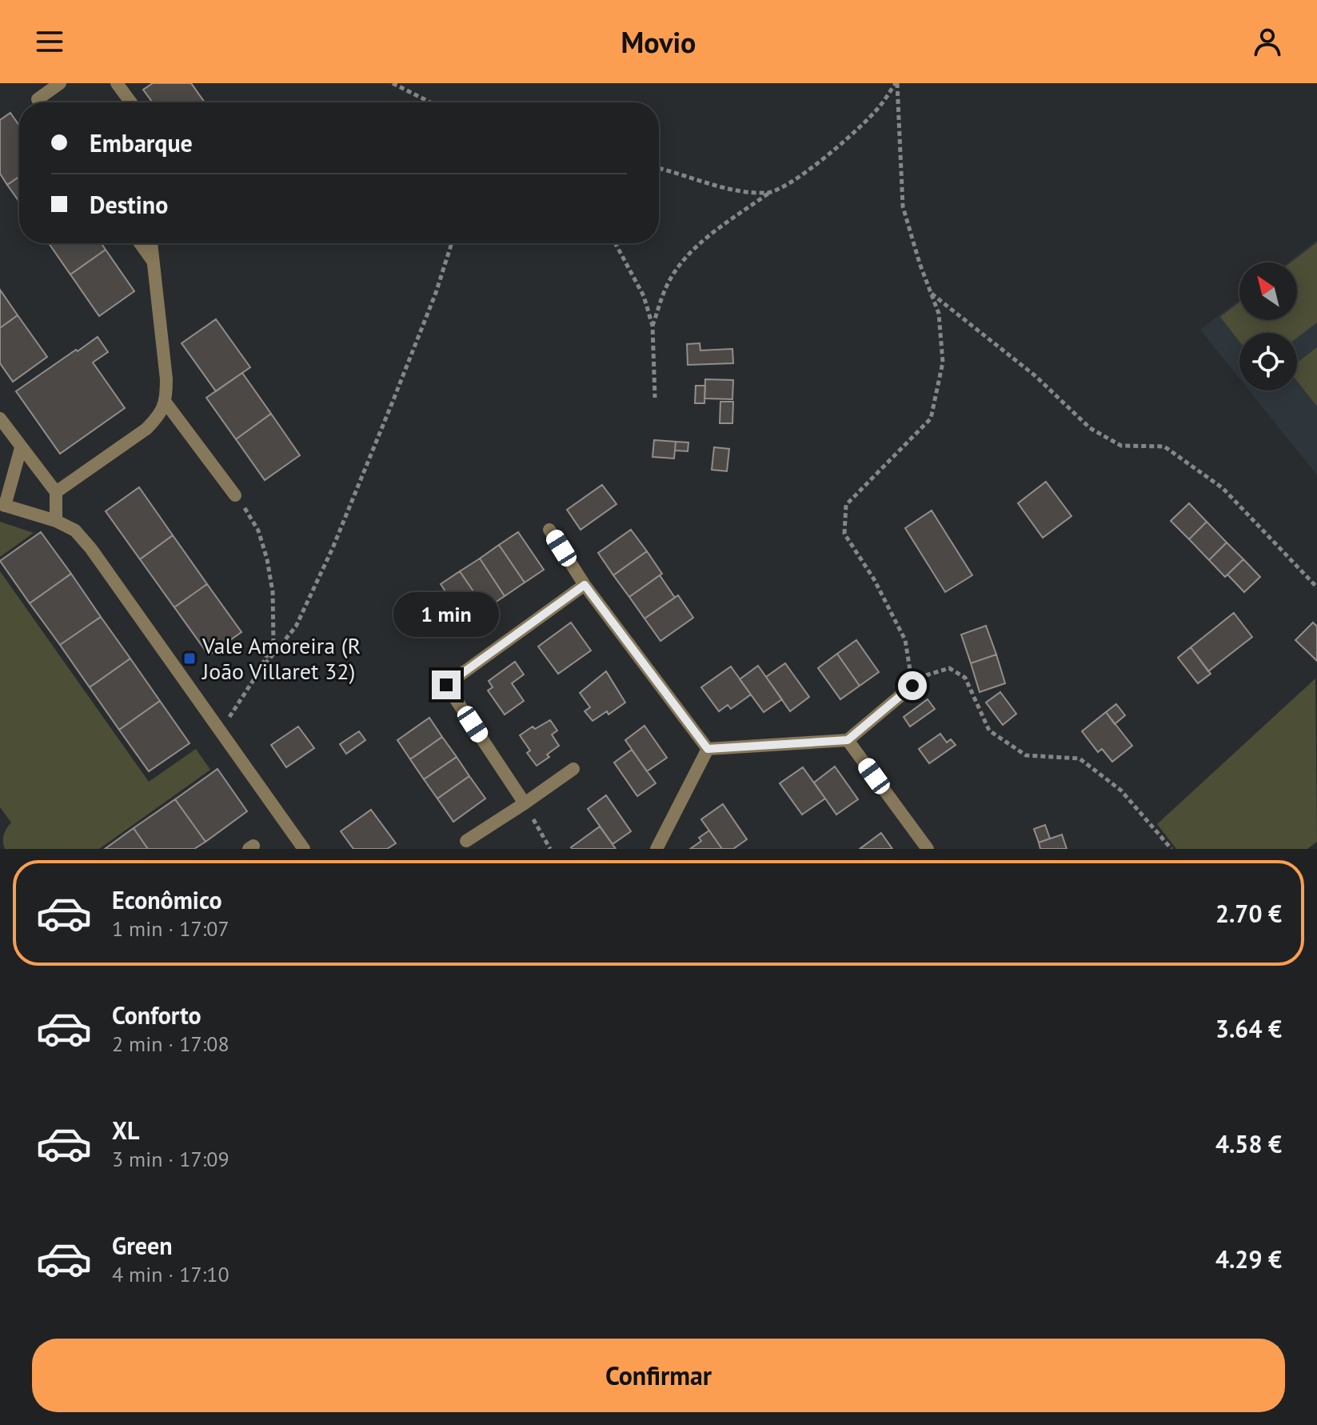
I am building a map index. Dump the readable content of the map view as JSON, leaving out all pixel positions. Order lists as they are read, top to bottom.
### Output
{
  "places": {
    "transit": ["Vale Amoreira (R João Villaret 32)"]
  },
  "north": "top left",
  "page": {
    "header": "Movio",
    "banner": ["Embarque", "Destino"],
    "bubble": "1 min",
    "list": [
      {
        "name": "Econômico",
        "note": "1 min · 17:07",
        "value": "2.70 €"
      },
      {
        "name": "Conforto",
        "note": "2 min · 17:08",
        "value": "3.64 €"
      },
      {
        "name": "XL",
        "note": "3 min · 17:09",
        "value": "4.58 €"
      },
      {
        "name": "Green",
        "note": "4 min · 17:10",
        "value": "4.29 €"
      }
    ],
    "buttons": "Confirmar"
  }
}
